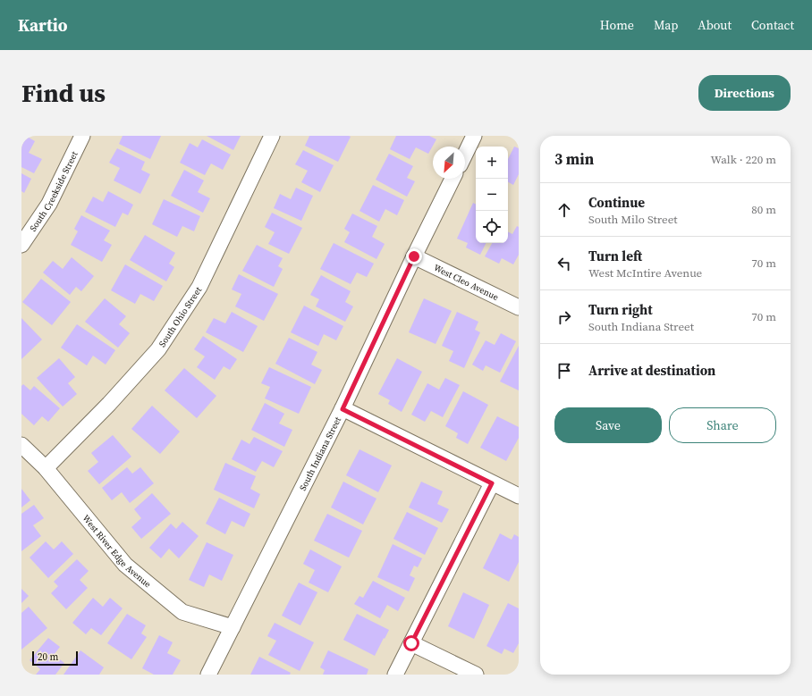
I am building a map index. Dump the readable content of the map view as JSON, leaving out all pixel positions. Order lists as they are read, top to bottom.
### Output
{
  "streets": {
    "street": [
      "South Creekside Street",
      "West Cleo Avenue",
      "South Ohio Street",
      "South Indiana Street",
      "West River Edge Avenue"
    ]
  },
  "crossings": [
    ["West Cleo Avenue", "South Indiana Street"],
    ["South Ohio Street", "West River Edge Avenue"],
    ["South Indiana Street", "West River Edge Avenue"]
  ],
  "scale_bar": "20 m",
  "north": "bottom left",
  "page": {
    "header": "Kartio",
    "nav": [
      "Home",
      "Map",
      "About",
      "Contact"
    ],
    "buttons": [
      "Directions",
      ["Save", "Share"]
    ],
    "title": "Find us",
    "heading": ["3 min", "Walk · 220 m"],
    "map_buttons": ["+", "−"],
    "list": [
      ["Continue", "South Milo Street", "80 m"],
      ["Turn left", "West McIntire Avenue", "70 m"],
      ["Turn right", "South Indiana Street", "70 m"],
      "Arrive at destination"
    ],
    "scale": "20 m"
  }
}
